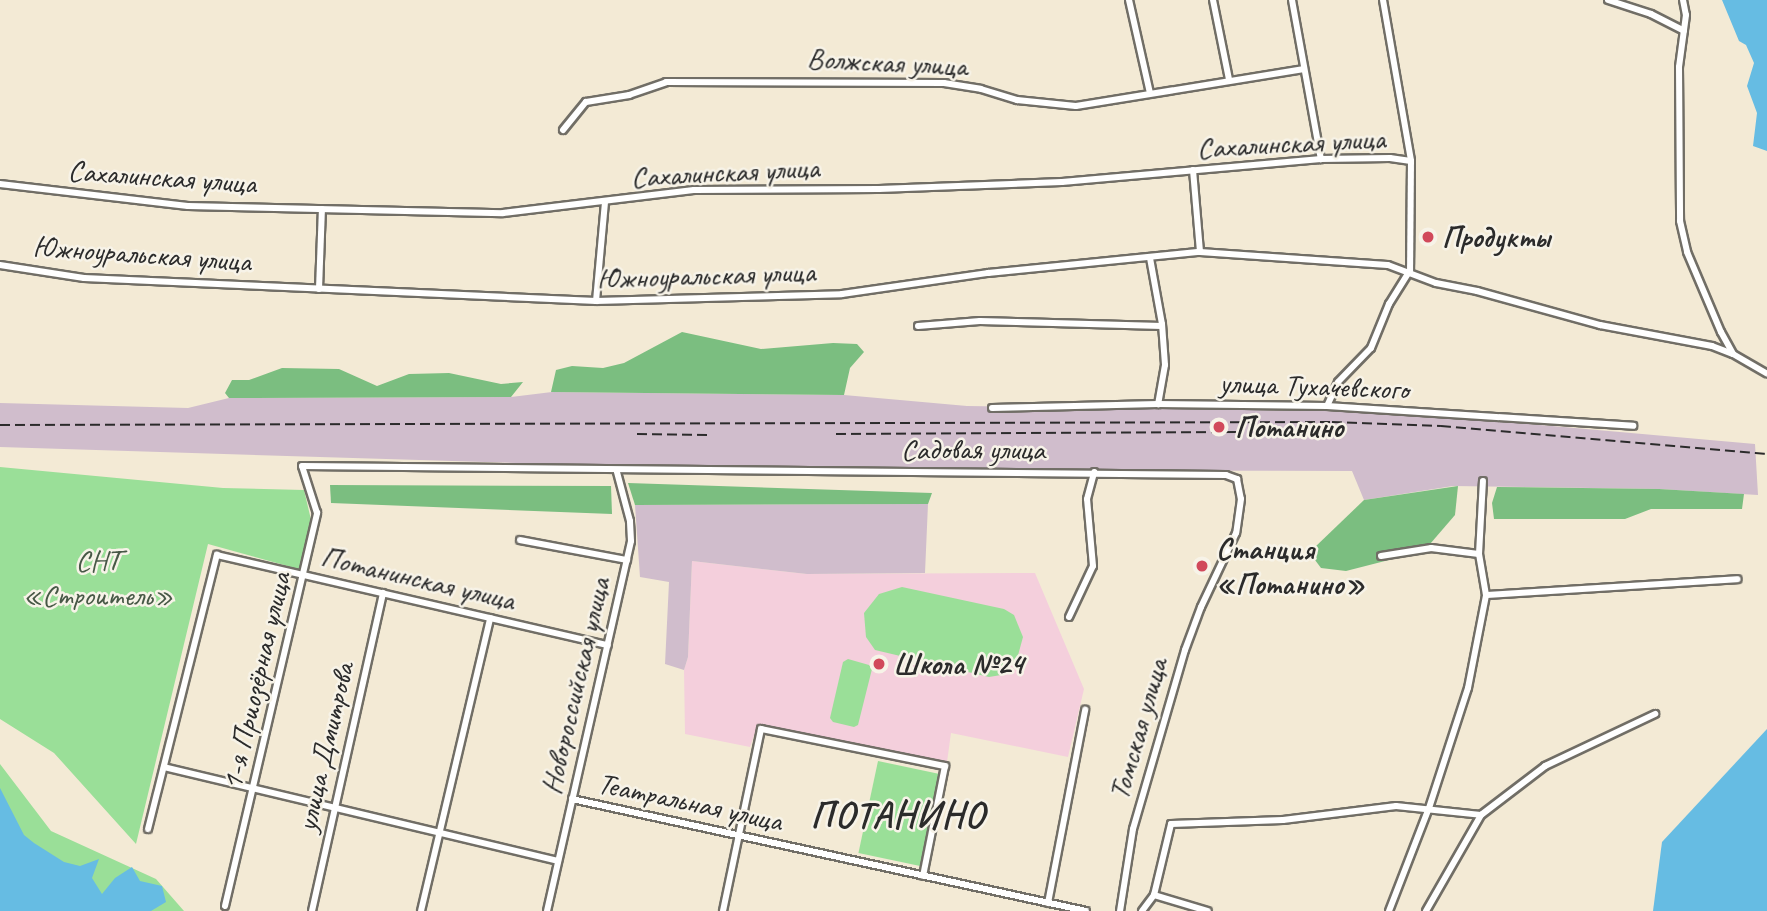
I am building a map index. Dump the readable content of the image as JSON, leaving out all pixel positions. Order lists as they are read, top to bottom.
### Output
{
  "streets": {
    "street": [
      "Волжская улица",
      "Сахалинская улица",
      "Южноуральская улица",
      "улица Тухачевского",
      "Садовая улица",
      "Потанинская улица",
      "1-я Приозёрная улица",
      "Новороссийская улица",
      "Томская улица",
      "улица Дмитрова",
      "Театральная улица"
    ]
  },
  "crossings": [
    ["Садовая улица", "1-я Приозёрная улица"],
    ["Садовая улица", "Новороссийская улица"],
    ["Садовая улица", "Томская улица"],
    ["Потанинская улица", "1-я Приозёрная улица"],
    ["Потанинская улица", "Новороссийская улица"],
    ["Потанинская улица", "улица Дмитрова"],
    ["Новороссийская улица", "Театральная улица"],
    ["Томская улица", "Театральная улица"]
  ],
  "districts": ["ПОТАНИНО"],
  "parks": ["СНТ «Строитель»"],
  "places": [
    "Продукты",
    "Потанино",
    "Станция «Потанино»",
    "Школа №24"
  ]
}
